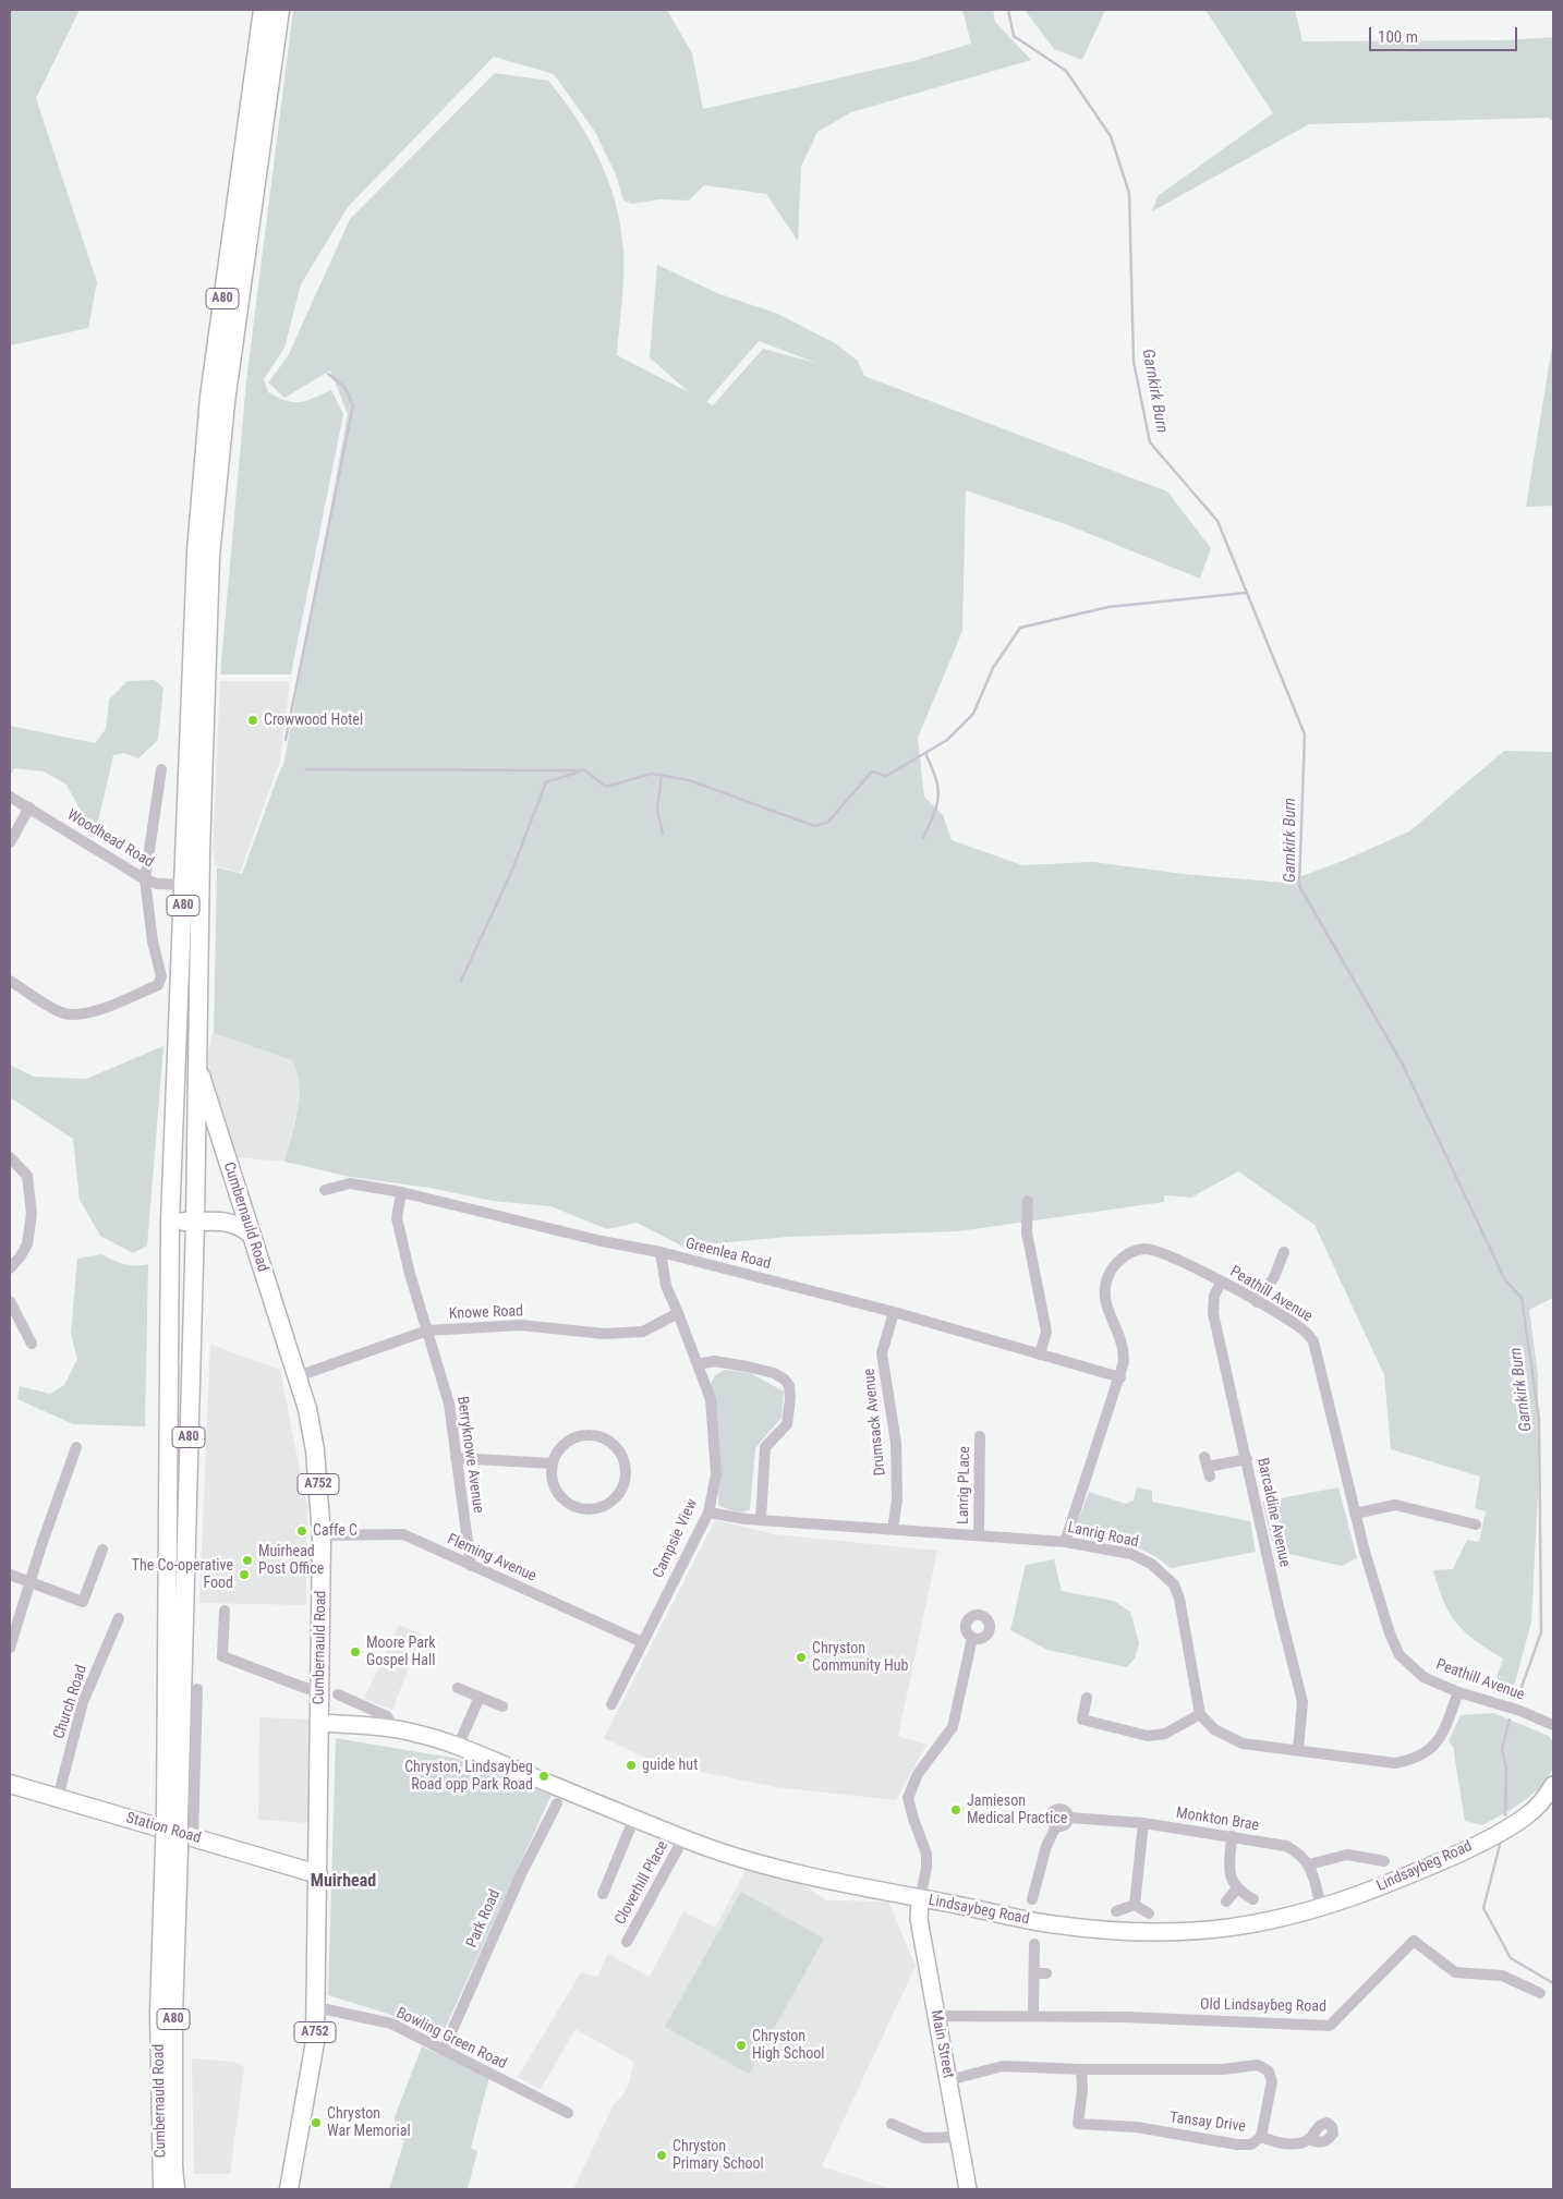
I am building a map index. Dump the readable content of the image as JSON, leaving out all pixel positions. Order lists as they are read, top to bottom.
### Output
{
  "streets": {
    "main road": [
      "A80",
      "Cumbernauld Road",
      "A752",
      "Station Road",
      "Lindsaybeg Road",
      "Main Street"
    ],
    "street": [
      "Woodhead Road",
      "Greenlea Road",
      "Peathill Avenue",
      "Knowe Road",
      "Drumsack Avenue",
      "Berryknowe Avenue",
      "Lanrig PLace",
      "Barcaldine Avenue",
      "Lanrig Road",
      "Campsie View",
      "Fleming Avenue",
      "Church Road",
      "Monkton Brae",
      "Cloverhill Place",
      "Park Road",
      "Old Lindsaybeg Road",
      "Bowling Green Road",
      "Tansay Drive"
    ]
  },
  "crossings": [
    ["A80", "Woodhead Road"],
    ["A80", "Cumbernauld Road"],
    ["Cumbernauld Road", "Knowe Road"],
    ["Cumbernauld Road", "Fleming Avenue"],
    ["Cumbernauld Road", "Station Road"],
    ["Cumbernauld Road", "Lindsaybeg Road"],
    ["Cumbernauld Road", "Bowling Green Road"],
    ["Greenlea Road", "Peathill Avenue"],
    ["Greenlea Road", "Drumsack Avenue"],
    ["Greenlea Road", "Berryknowe Avenue"],
    ["Greenlea Road", "Campsie View"],
    ["Peathill Avenue", "Barcaldine Avenue"],
    ["Peathill Avenue", "Lanrig Road"],
    ["Knowe Road", "Berryknowe Avenue"],
    ["Knowe Road", "Campsie View"],
    ["Drumsack Avenue", "Lanrig Road"],
    ["Berryknowe Avenue", "Fleming Avenue"],
    ["Lanrig PLace", "Lanrig Road"],
    ["Lanrig Road", "Campsie View"],
    ["Campsie View", "Fleming Avenue"],
    ["Church Road", "Station Road"],
    ["Lindsaybeg Road", "Cloverhill Place"],
    ["Lindsaybeg Road", "Main Street"],
    ["Park Road", "Bowling Green Road"],
    ["Old Lindsaybeg Road", "Main Street"],
    ["Main Street", "Tansay Drive"]
  ],
  "districts": ["Muirhead"],
  "water": ["Garnkirk Burn"],
  "places": [
    "Crowwood Hotel",
    "Caffe C",
    "Muirhead Post Office",
    "The Co-operative Food",
    "Moore Park Gospel Hall",
    "Chryston Community Hub",
    "guide hut",
    "Chryston, Lindsaybeg Road opp Park Road",
    "Jamieson Medical Practice",
    "Chryston High School",
    "Chryston War Memorial",
    "Chryston Primary School"
  ],
  "scale_bar": "100 m"
}
